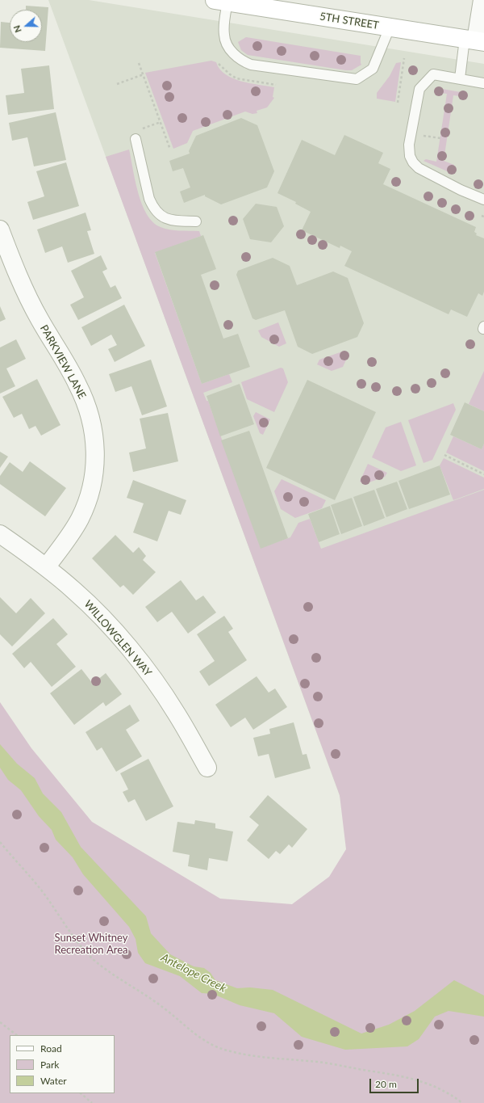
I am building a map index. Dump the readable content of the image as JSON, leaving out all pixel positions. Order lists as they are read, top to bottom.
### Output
{
  "streets": {
    "street": ["5TH STREET", "PARKVIEW LANE", "WILLOWGLEN WAY"]
  },
  "crossings": [
    ["PARKVIEW LANE", "WILLOWGLEN WAY"]
  ],
  "water": ["Antelope Creek"],
  "parks": ["Sunset Whitney Recreation Area"],
  "legend": ["Road", "Park", "Water"],
  "scale_bar": "20 m",
  "north": "left"
}
